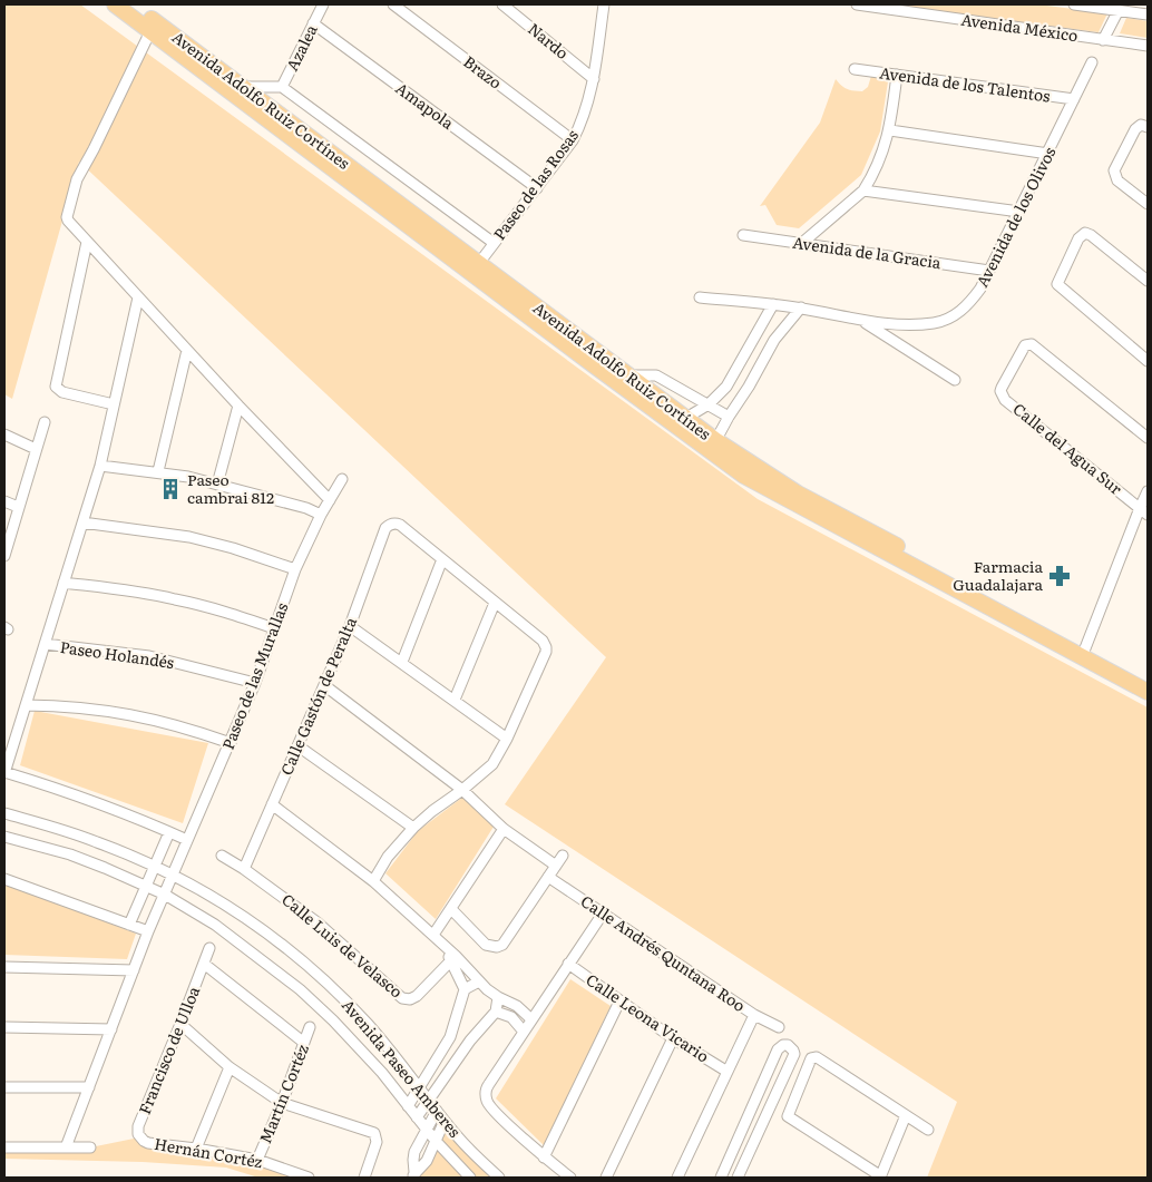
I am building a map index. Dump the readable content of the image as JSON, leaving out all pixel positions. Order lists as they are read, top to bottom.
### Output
{
  "streets": {
    "main road": ["Avenida Adolfo Ruiz Cortínes"],
    "street": [
      "Avenida México",
      "Nardo",
      "Azalea",
      "Brazo",
      "Avenida de los Talentos",
      "Amapola",
      "Paseo de las Rosas",
      "Avenida de los Olivos",
      "Avenida de la Gracia",
      "Calle del Agua Sur",
      "Paseo Holandés",
      "Paseo de las Murallas",
      "Calle Gastón de Peralta",
      "Calle Luis de Velasco",
      "Calle Andrés Quntana Roo",
      "Calle Leona Vicario",
      "Francisco de Ulloa",
      "Avenida Paseo Amberes",
      "Martín Cortéz",
      "Hernán Cortéz"
    ]
  },
  "crossings": [
    ["Nardo", "Paseo de las Rosas"],
    ["Azalea", "Avenida Adolfo Ruiz Cortínes"],
    ["Azalea", "Amapola"],
    ["Brazo", "Paseo de las Rosas"],
    ["Avenida de los Talentos", "Avenida de los Olivos"],
    ["Avenida Adolfo Ruiz Cortínes", "Paseo de las Rosas"],
    ["Amapola", "Paseo de las Rosas"],
    ["Avenida de los Olivos", "Avenida de la Gracia"],
    ["Paseo Holandés", "Paseo de las Murallas"],
    ["Paseo de las Murallas", "Avenida Paseo Amberes"],
    ["Calle Gastón de Peralta", "Calle Luis de Velasco"],
    ["Francisco de Ulloa", "Hernán Cortéz"],
    ["Martín Cortéz", "Hernán Cortéz"]
  ],
  "places": {
    "building": ["Paseo cambrai 812"],
    "pharmacy": ["Farmacia Guadalajara"]
  }
}
